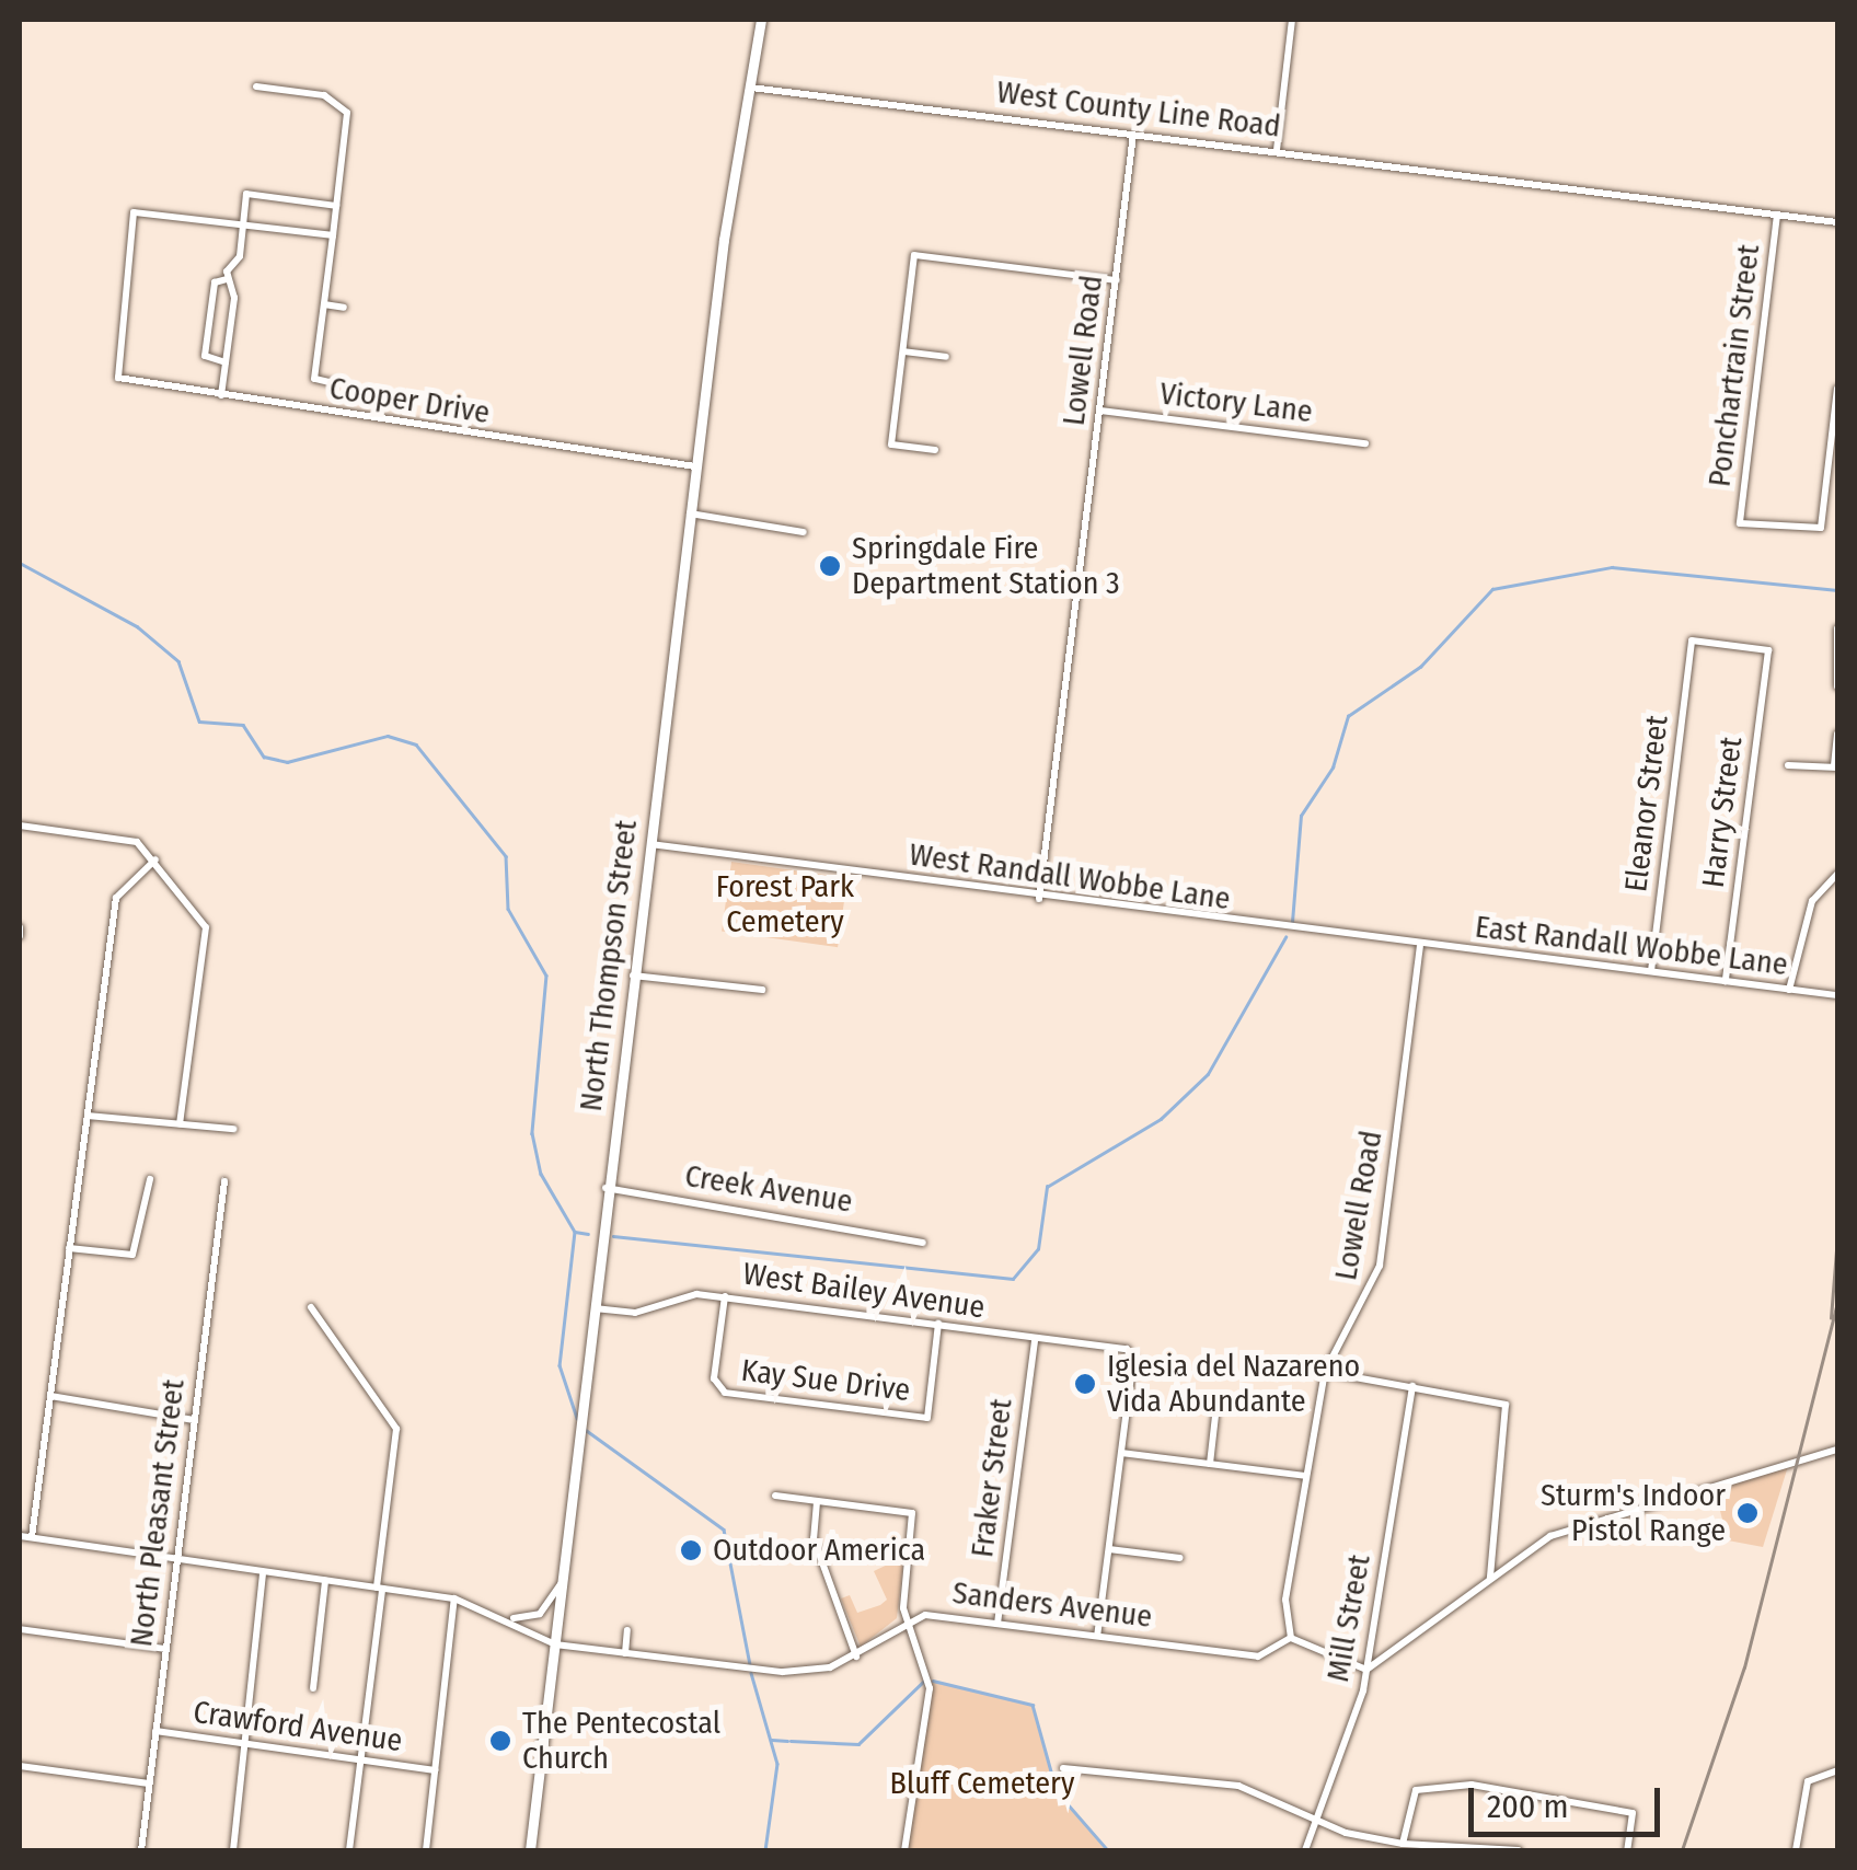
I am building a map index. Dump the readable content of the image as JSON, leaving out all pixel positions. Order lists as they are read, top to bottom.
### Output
{
  "streets": {
    "main road": ["North Thompson Street"],
    "street": [
      "West County Line Road",
      "Lowell Road",
      "Ponchartrain Street",
      "Cooper Drive",
      "Victory Lane",
      "Eleanor Street",
      "Harry Street",
      "West Randall Wobbe Lane",
      "East Randall Wobbe Lane",
      "Creek Avenue",
      "West Bailey Avenue",
      "Kay Sue Drive",
      "Fraker Street",
      "North Pleasant Street",
      "Sanders Avenue",
      "Mill Street",
      "Crawford Avenue"
    ]
  },
  "crossings": [
    ["West County Line Road", "Lowell Road"],
    ["West County Line Road", "Ponchartrain Street"],
    ["West County Line Road", "North Thompson Street"],
    ["Lowell Road", "Victory Lane"],
    ["Lowell Road", "West Randall Wobbe Lane"],
    ["Lowell Road", "East Randall Wobbe Lane"],
    ["Lowell Road", "Sanders Avenue"],
    ["Cooper Drive", "North Thompson Street"],
    ["Eleanor Street", "Harry Street"],
    ["Eleanor Street", "East Randall Wobbe Lane"],
    ["Harry Street", "East Randall Wobbe Lane"],
    ["West Randall Wobbe Lane", "East Randall Wobbe Lane"],
    ["West Randall Wobbe Lane", "North Thompson Street"],
    ["North Thompson Street", "Creek Avenue"],
    ["North Thompson Street", "West Bailey Avenue"],
    ["North Thompson Street", "Sanders Avenue"],
    ["West Bailey Avenue", "Kay Sue Drive"],
    ["West Bailey Avenue", "Fraker Street"],
    ["Fraker Street", "Sanders Avenue"],
    ["North Pleasant Street", "Crawford Avenue"]
  ],
  "parks": ["Forest Park Cemetery", "Bluff Cemetery"],
  "places": [
    "Springdale Fire Department Station 3",
    "Iglesia del Nazareno Vida Abundante",
    "Sturm's Indoor Pistol Range",
    "Outdoor America",
    "The Pentecostal Church"
  ],
  "scale_bar": "200 m"
}
